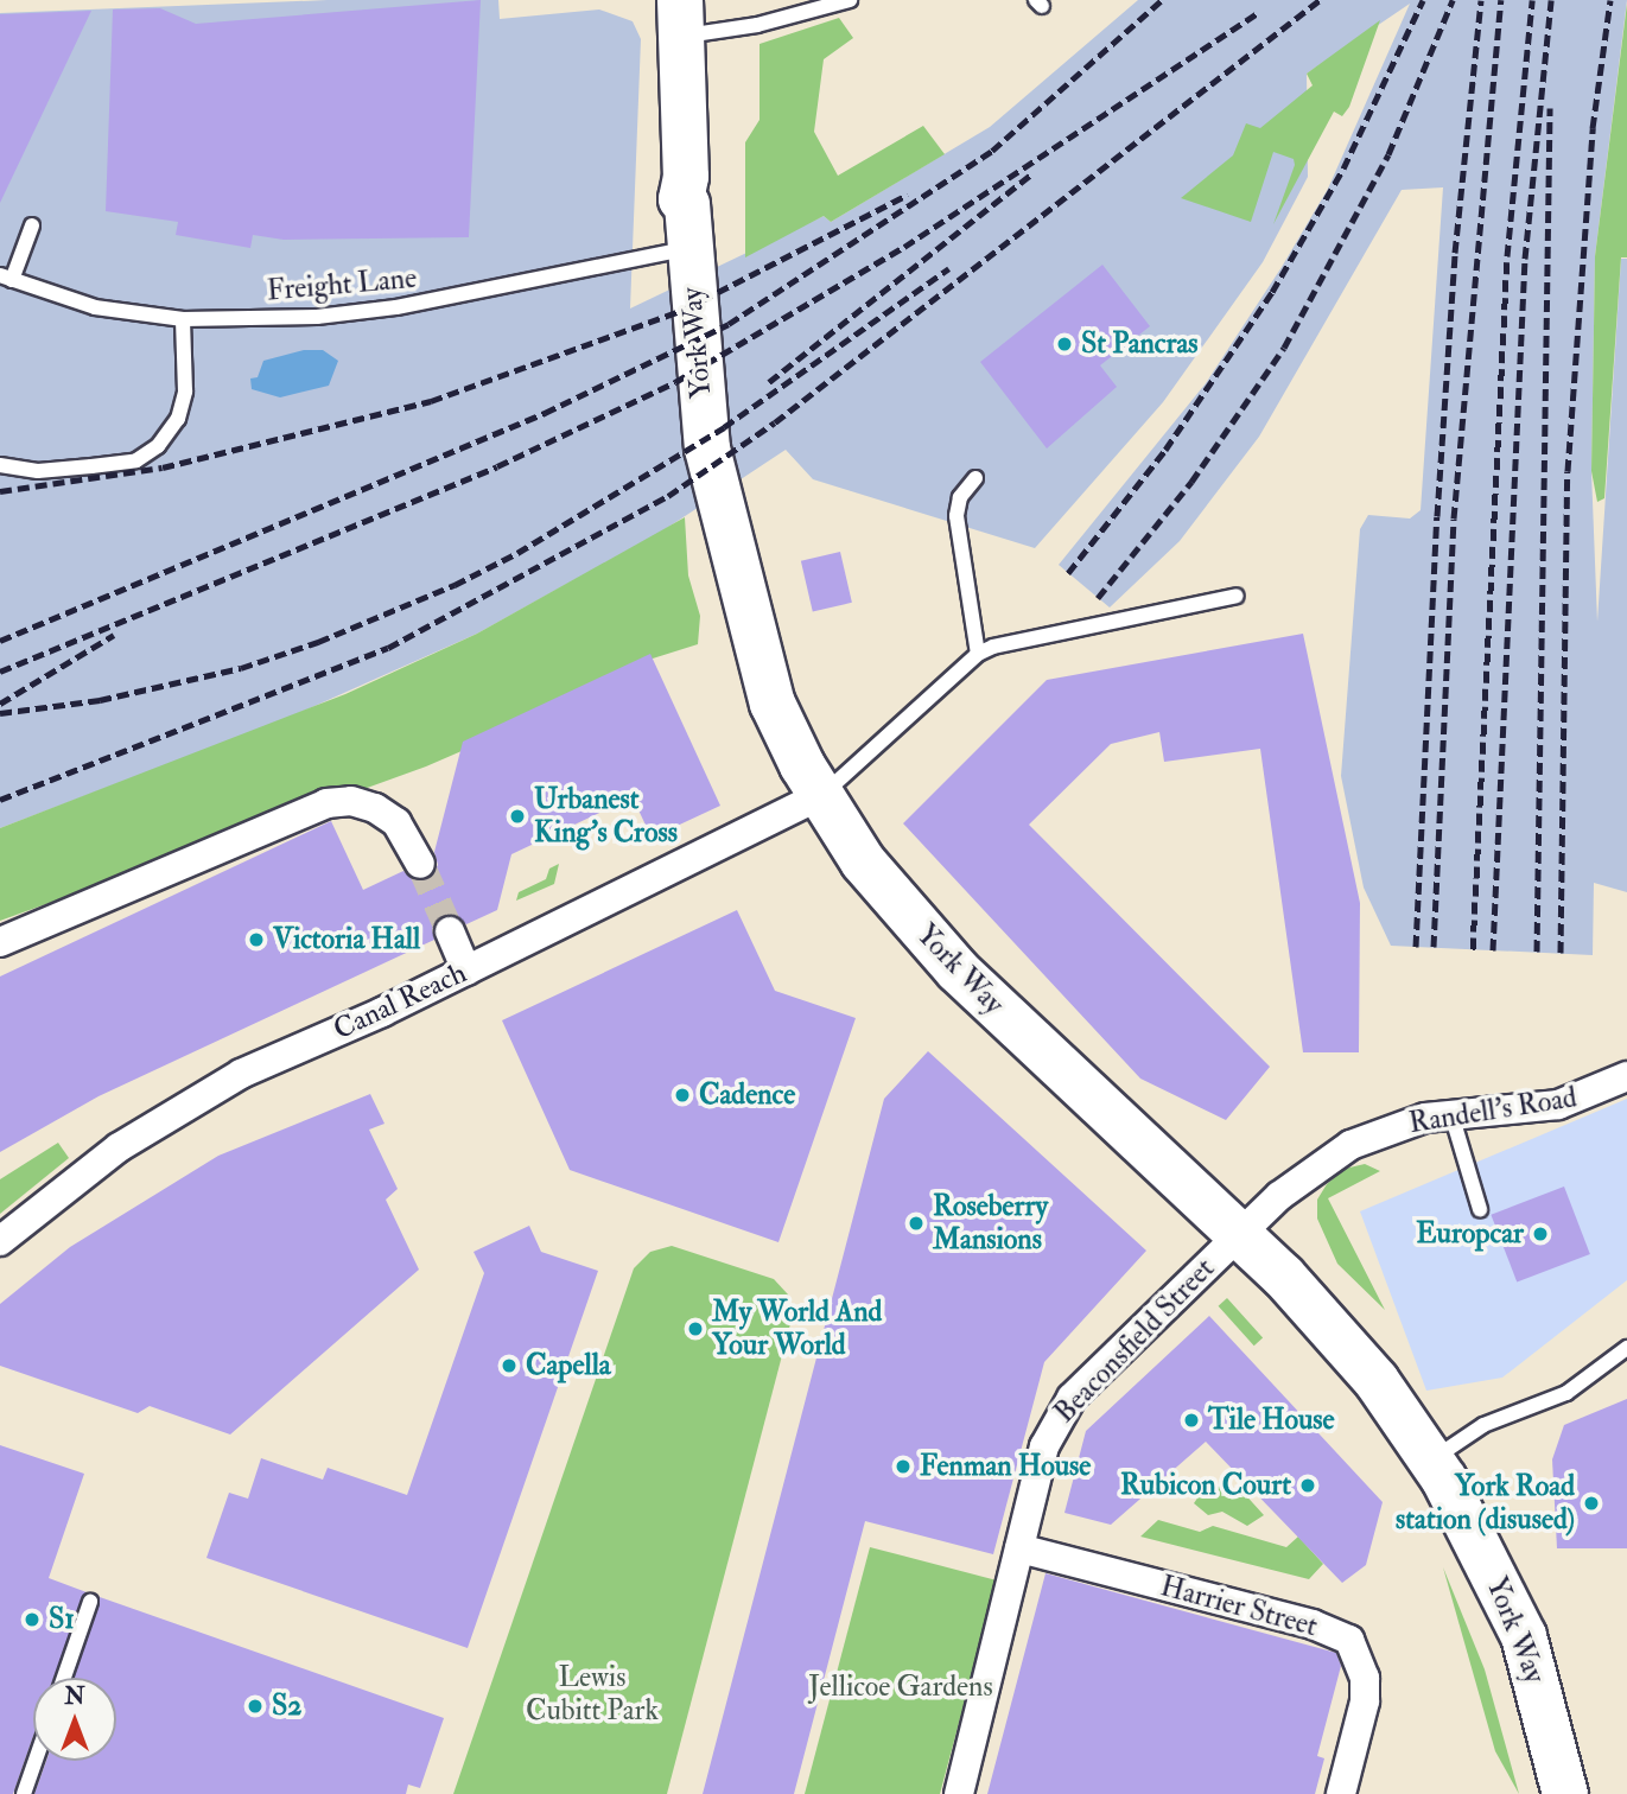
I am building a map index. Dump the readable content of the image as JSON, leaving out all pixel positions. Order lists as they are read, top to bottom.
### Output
{
  "streets": {
    "main road": ["York Way"],
    "street": [
      "Canal Reach",
      "Randell's Road",
      "Beaconsfield Street",
      "Harrier Street"
    ],
    "lane": ["Freight Lane"]
  },
  "crossings": [
    ["Freight Lane", "York Way"],
    ["York Way", "Canal Reach"],
    ["York Way", "Randell's Road"],
    ["York Way", "Beaconsfield Street"],
    ["Randell's Road", "Beaconsfield Street"],
    ["Beaconsfield Street", "Harrier Street"]
  ],
  "parks": ["Lewis Cubitt Park", "Jellicoe Gardens"],
  "places": [
    "St Pancras",
    "Urbanest King's Cross",
    "Victoria Hall",
    "Cadence",
    "Roseberry Mansions",
    "Europcar",
    "My World And Your World",
    "Capella",
    "Tile House",
    "Fenman House",
    "Rubicon Court",
    "York Road station (disused)",
    "S1",
    "S2"
  ],
  "north": "top"
}
